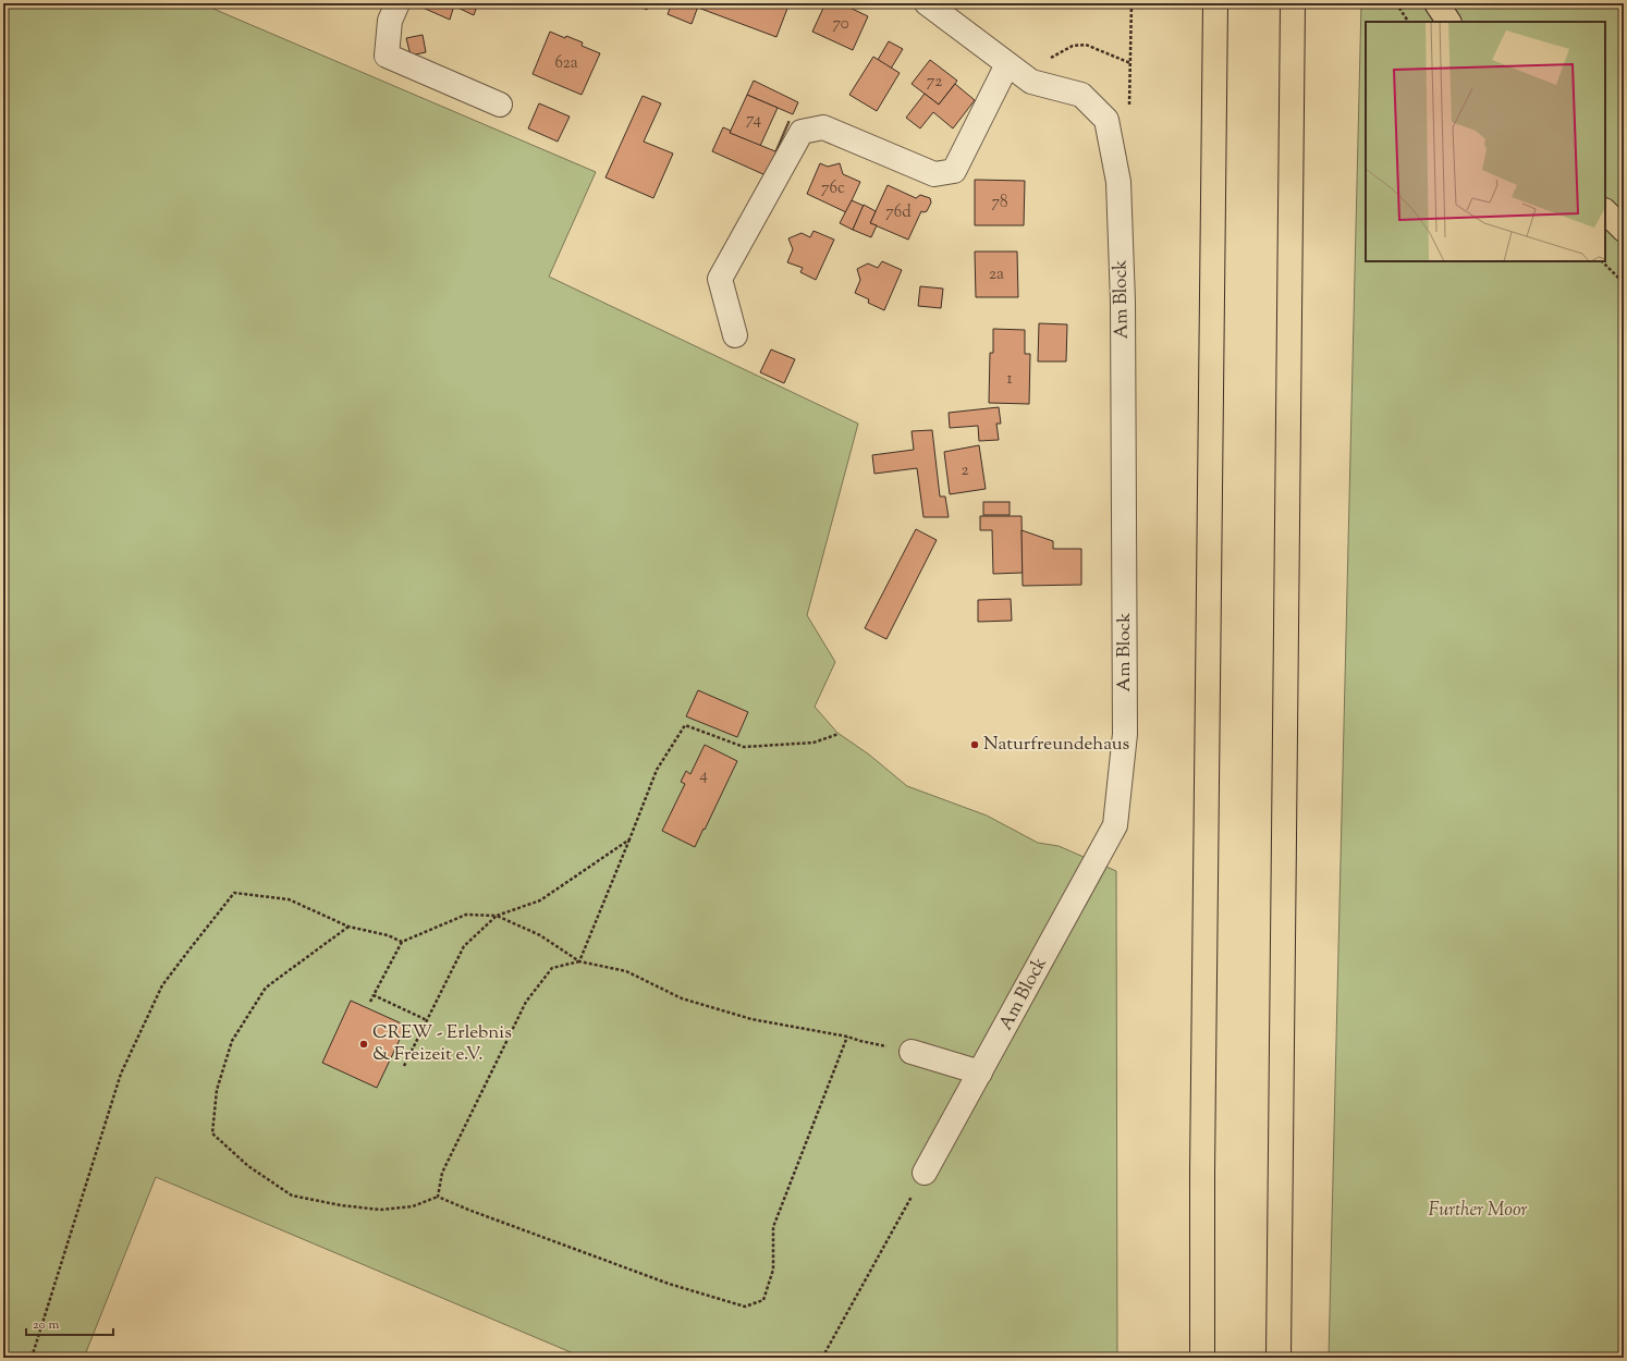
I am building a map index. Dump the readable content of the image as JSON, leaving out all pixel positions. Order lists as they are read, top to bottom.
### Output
{
  "streets": {
    "street": ["Am Block"]
  },
  "parks": ["Further Moor"],
  "places": ["Naturfreundehaus", "CREW - Erlebnis & Freizeit e.V."],
  "house_numbers": [
    "70",
    "62a",
    "72",
    "74",
    "76c",
    "78",
    "76d",
    "2a",
    "1",
    "2",
    "4"
  ],
  "scale_bar": "20 m"
}
